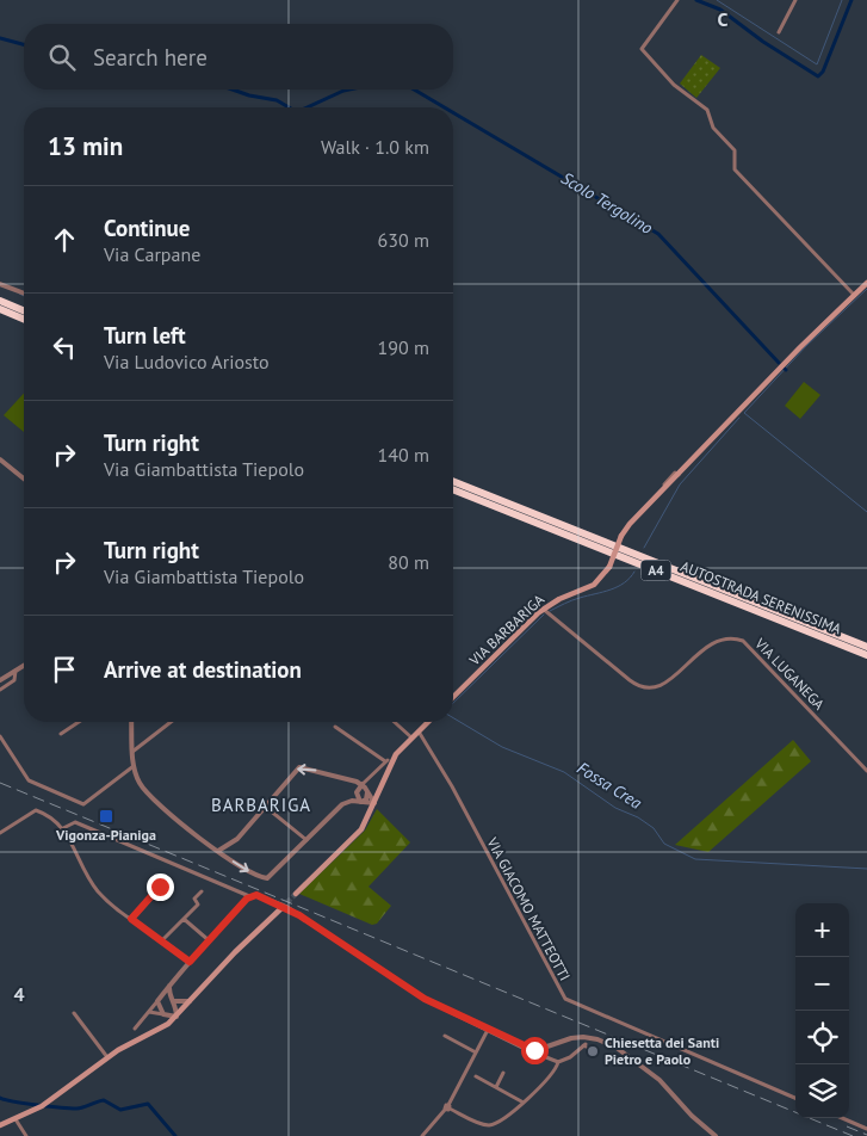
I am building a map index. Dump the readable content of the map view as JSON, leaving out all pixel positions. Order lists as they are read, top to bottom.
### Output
{
  "streets": {
    "highway": ["A4", "AUTOSTRADA SERENISSIMA"],
    "main road": ["VIA BARBARIGA"],
    "street": ["VIA LUGANEGA", "VIA GIACOMO MATTEOTTI"]
  },
  "crossings": [
    ["VIA BARBARIGA", "VIA LUGANEGA"]
  ],
  "districts": ["BARBARIGA"],
  "water": ["Scolo Tergolino", "Fossa Crea"],
  "places": {
    "transit": ["Vigonza-Pianiga"],
    "other": ["Chiesetta dei Santi Pietro e Paolo"]
  },
  "page": {
    "search": "Search here",
    "heading": ["13 min", "Walk · 1.0 km"],
    "list": [
      ["Continue", "Via Carpane", "630 m"],
      ["Turn left", "Via Ludovico Ariosto", "190 m"],
      ["Turn right", "Via Giambattista Tiepolo", "140 m"],
      ["Turn right", "Via Giambattista Tiepolo", "80 m"],
      "Arrive at destination"
    ],
    "map_buttons": ["+", "−"]
  },
  "grid": {
    "columns": ["C"],
    "rows": ["4"]
  }
}
